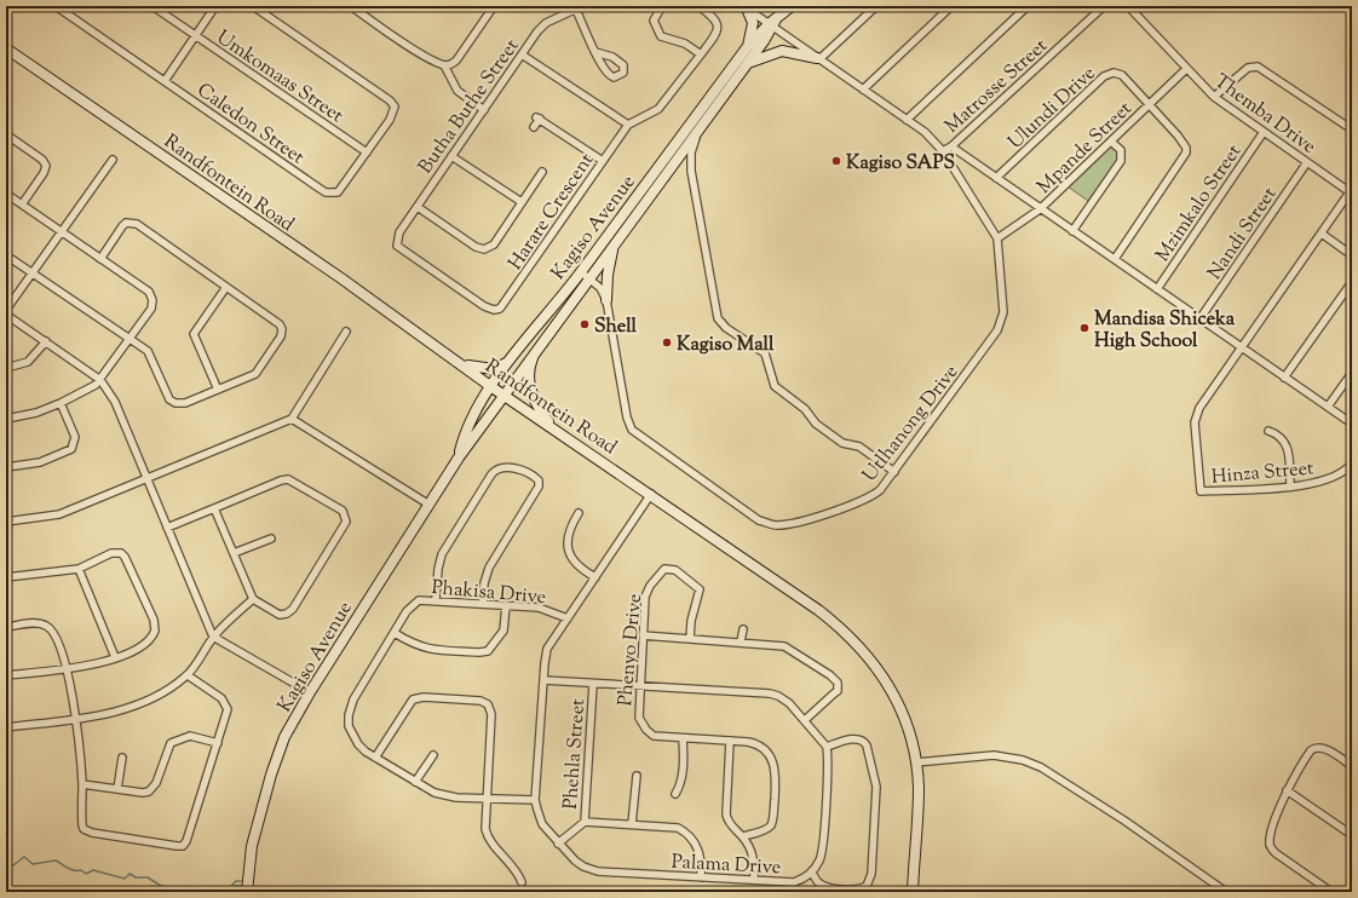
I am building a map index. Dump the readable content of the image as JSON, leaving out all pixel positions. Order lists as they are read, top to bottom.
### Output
{
  "streets": {
    "street": [
      "Umkomaas Street",
      "Matrosse Street",
      "Butha Buthe Street",
      "Ulundi Drive",
      "Themba Drive",
      "Caledon Street",
      "Mpande Street",
      "Randfontein Road",
      "Mzimkalo Street",
      "Harare Crescent",
      "Kagiso Avenue",
      "Nandi Street",
      "Utlhanong Drive",
      "Hinza Street",
      "Phakisa Drive",
      "Phenyo Drive",
      "Phehla Street",
      "Palama Drive"
    ]
  },
  "crossings": [
    ["Umkomaas Street", "Caledon Street"],
    ["Butha Buthe Street", "Harare Crescent"],
    ["Ulundi Drive", "Mpande Street"],
    ["Themba Drive", "Mpande Street"],
    ["Themba Drive", "Mzimkalo Street"],
    ["Themba Drive", "Nandi Street"],
    ["Mpande Street", "Utlhanong Drive"],
    ["Randfontein Road", "Kagiso Avenue"],
    ["Randfontein Road", "Palama Drive"],
    ["Kagiso Avenue", "Utlhanong Drive"],
    ["Phakisa Drive", "Palama Drive"],
    ["Phehla Street", "Palama Drive"]
  ],
  "places": [
    "Kagiso SAPS",
    "Shell",
    "Mandisa Shiceka High School",
    "Kagiso Mall"
  ]
}
